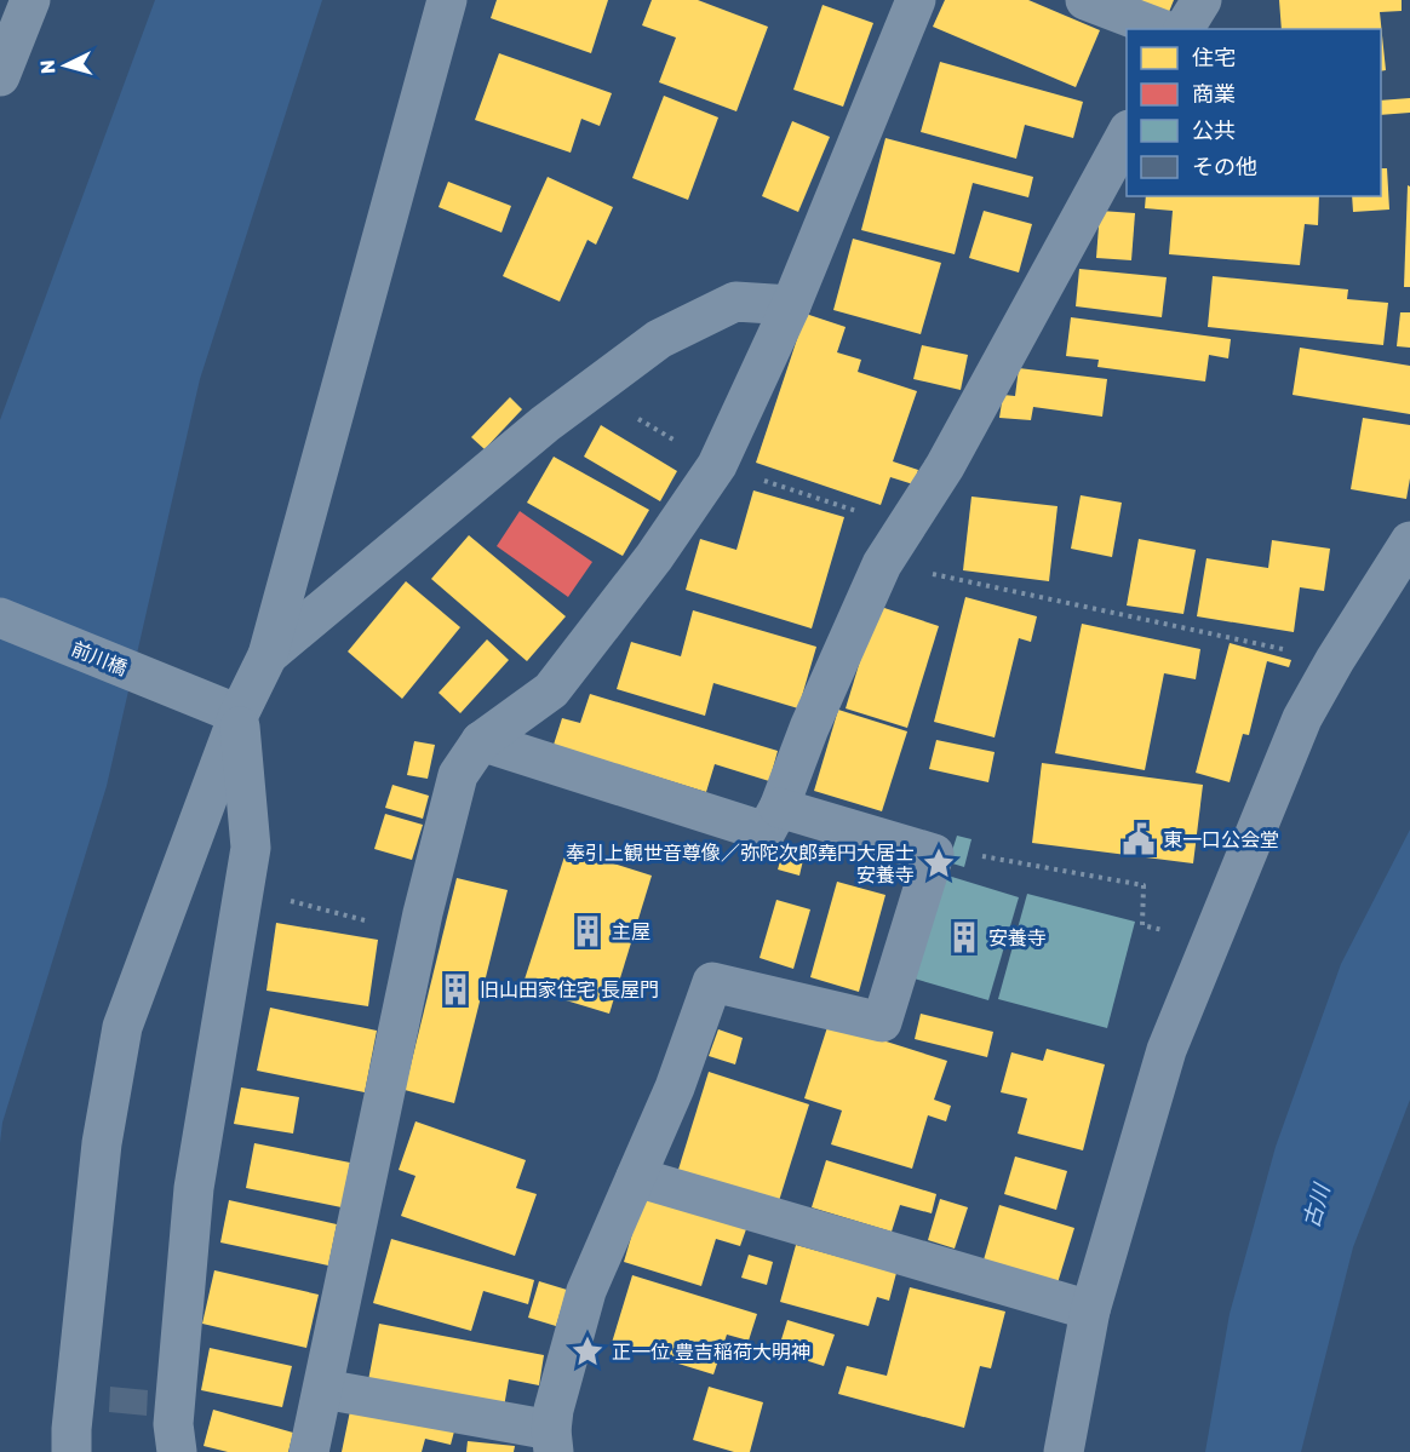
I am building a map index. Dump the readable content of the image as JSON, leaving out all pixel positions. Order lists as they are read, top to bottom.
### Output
{
  "streets": {
    "street": ["前川橋"]
  },
  "water": ["古川"],
  "places": {
    "public building": ["東一口公会堂"],
    "place": ["奉引上観世音尊像／弥陀次郎堯円大居士 安養寺", "正一位 豊吉稲荷大明神"],
    "building": ["主屋", "安養寺", "旧山田家住宅 長屋門"]
  },
  "legend": [
    "住宅",
    "商業",
    "公共",
    "その他"
  ],
  "north": "left"
}
